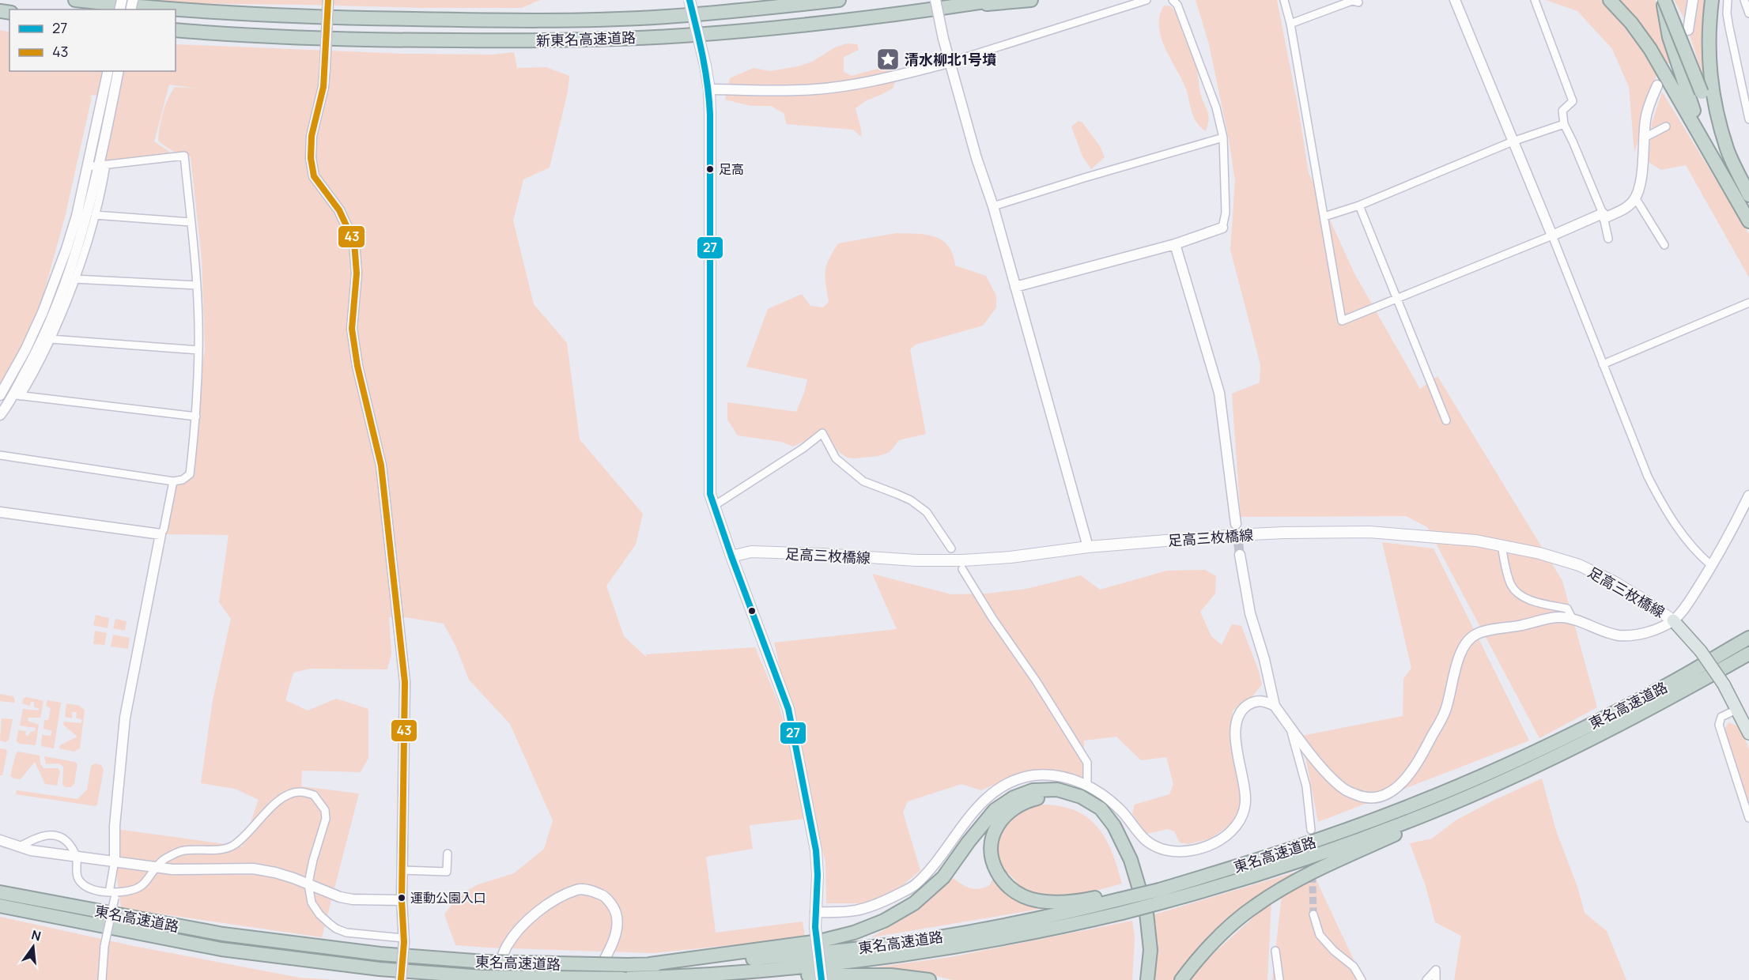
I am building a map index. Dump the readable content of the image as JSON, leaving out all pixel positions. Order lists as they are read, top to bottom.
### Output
{
  "streets": {
    "highway": ["新東名高速道路", "東名高速道路"],
    "main road": ["足高三枚橋線"]
  },
  "places": {
    "place": ["清水柳北1号墳"],
    "other": ["足高", "運動公園入口"]
  },
  "lines": ["transit line 27", "transit line 43"],
  "legend": ["27", "43"],
  "north": "top"
}
